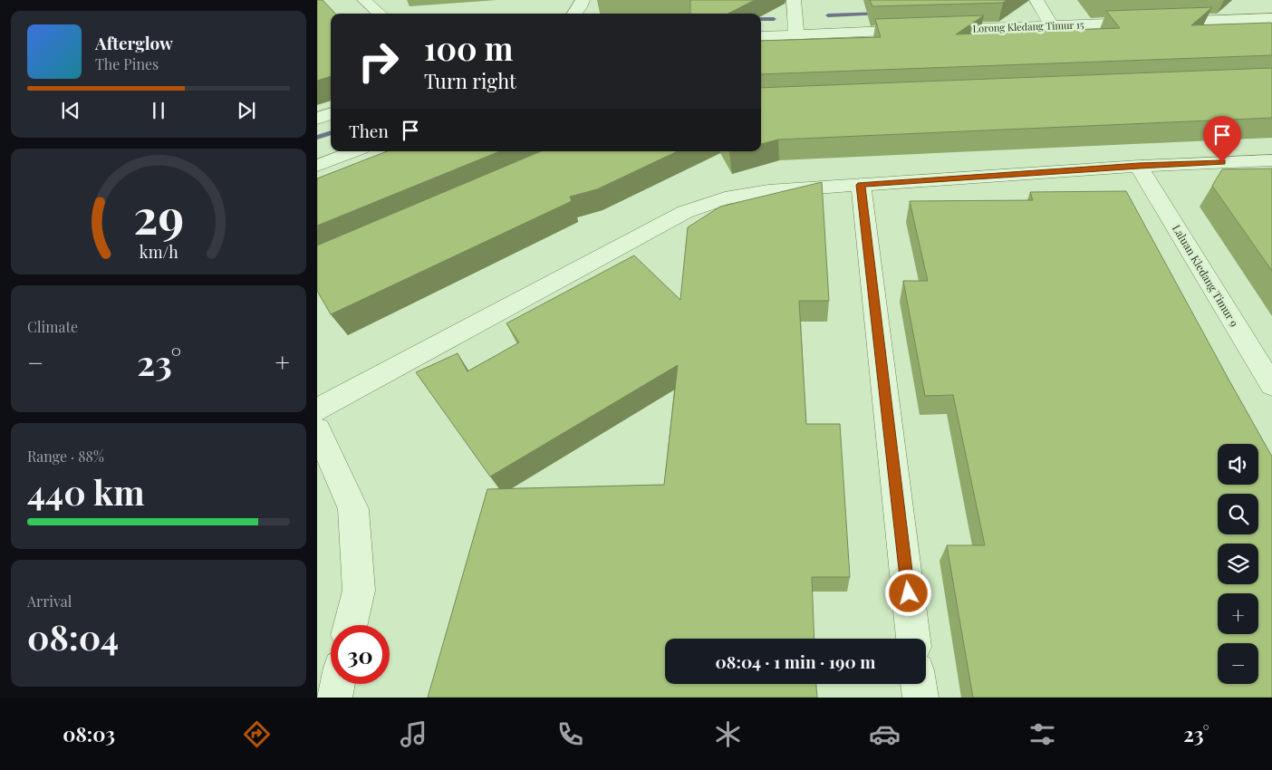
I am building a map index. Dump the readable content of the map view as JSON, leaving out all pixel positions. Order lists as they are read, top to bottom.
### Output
{
  "streets": {
    "street": ["Lorong Kledang Timur 15", "Laluan Kledang Timur 9"]
  },
  "page": {
    "turn": ["100 m", "Turn right"],
    "song": ["Afterglow", "The Pines"],
    "then": "Then",
    "tile": [
      "Climate",
      ["Range · 88%", "440 km"],
      ["Arrival", "08:04"]
    ],
    "heat": ["−", "23°", "+"],
    "map_buttons": ["+", "−"],
    "limit": "30",
    "trip": "08:04 · 1 min · 190 m",
    "tabs": ["08:03", "23°"],
    "gauge": ["29", "km/h"]
  }
}
